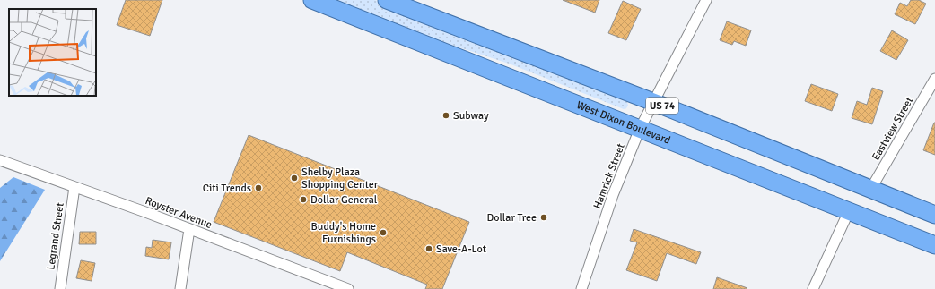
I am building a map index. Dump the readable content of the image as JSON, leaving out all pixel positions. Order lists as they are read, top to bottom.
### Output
{
  "streets": {
    "highway": ["US 74", "West Dixon Boulevard"],
    "street": [
      "Eastview Street",
      "Hamrick Street",
      "Royster Avenue",
      "Legrand Street"
    ]
  },
  "crossings": [
    ["US 74", "Eastview Street"],
    ["US 74", "Hamrick Street"],
    ["West Dixon Boulevard", "Hamrick Street"],
    ["Royster Avenue", "Legrand Street"]
  ],
  "places": [
    "Subway",
    "Shelby Plaza Shopping Center",
    "Citi Trends",
    "Dollar General",
    "Dollar Tree",
    "Buddy's Home Furnishings",
    "Save-A-Lot"
  ]
}
